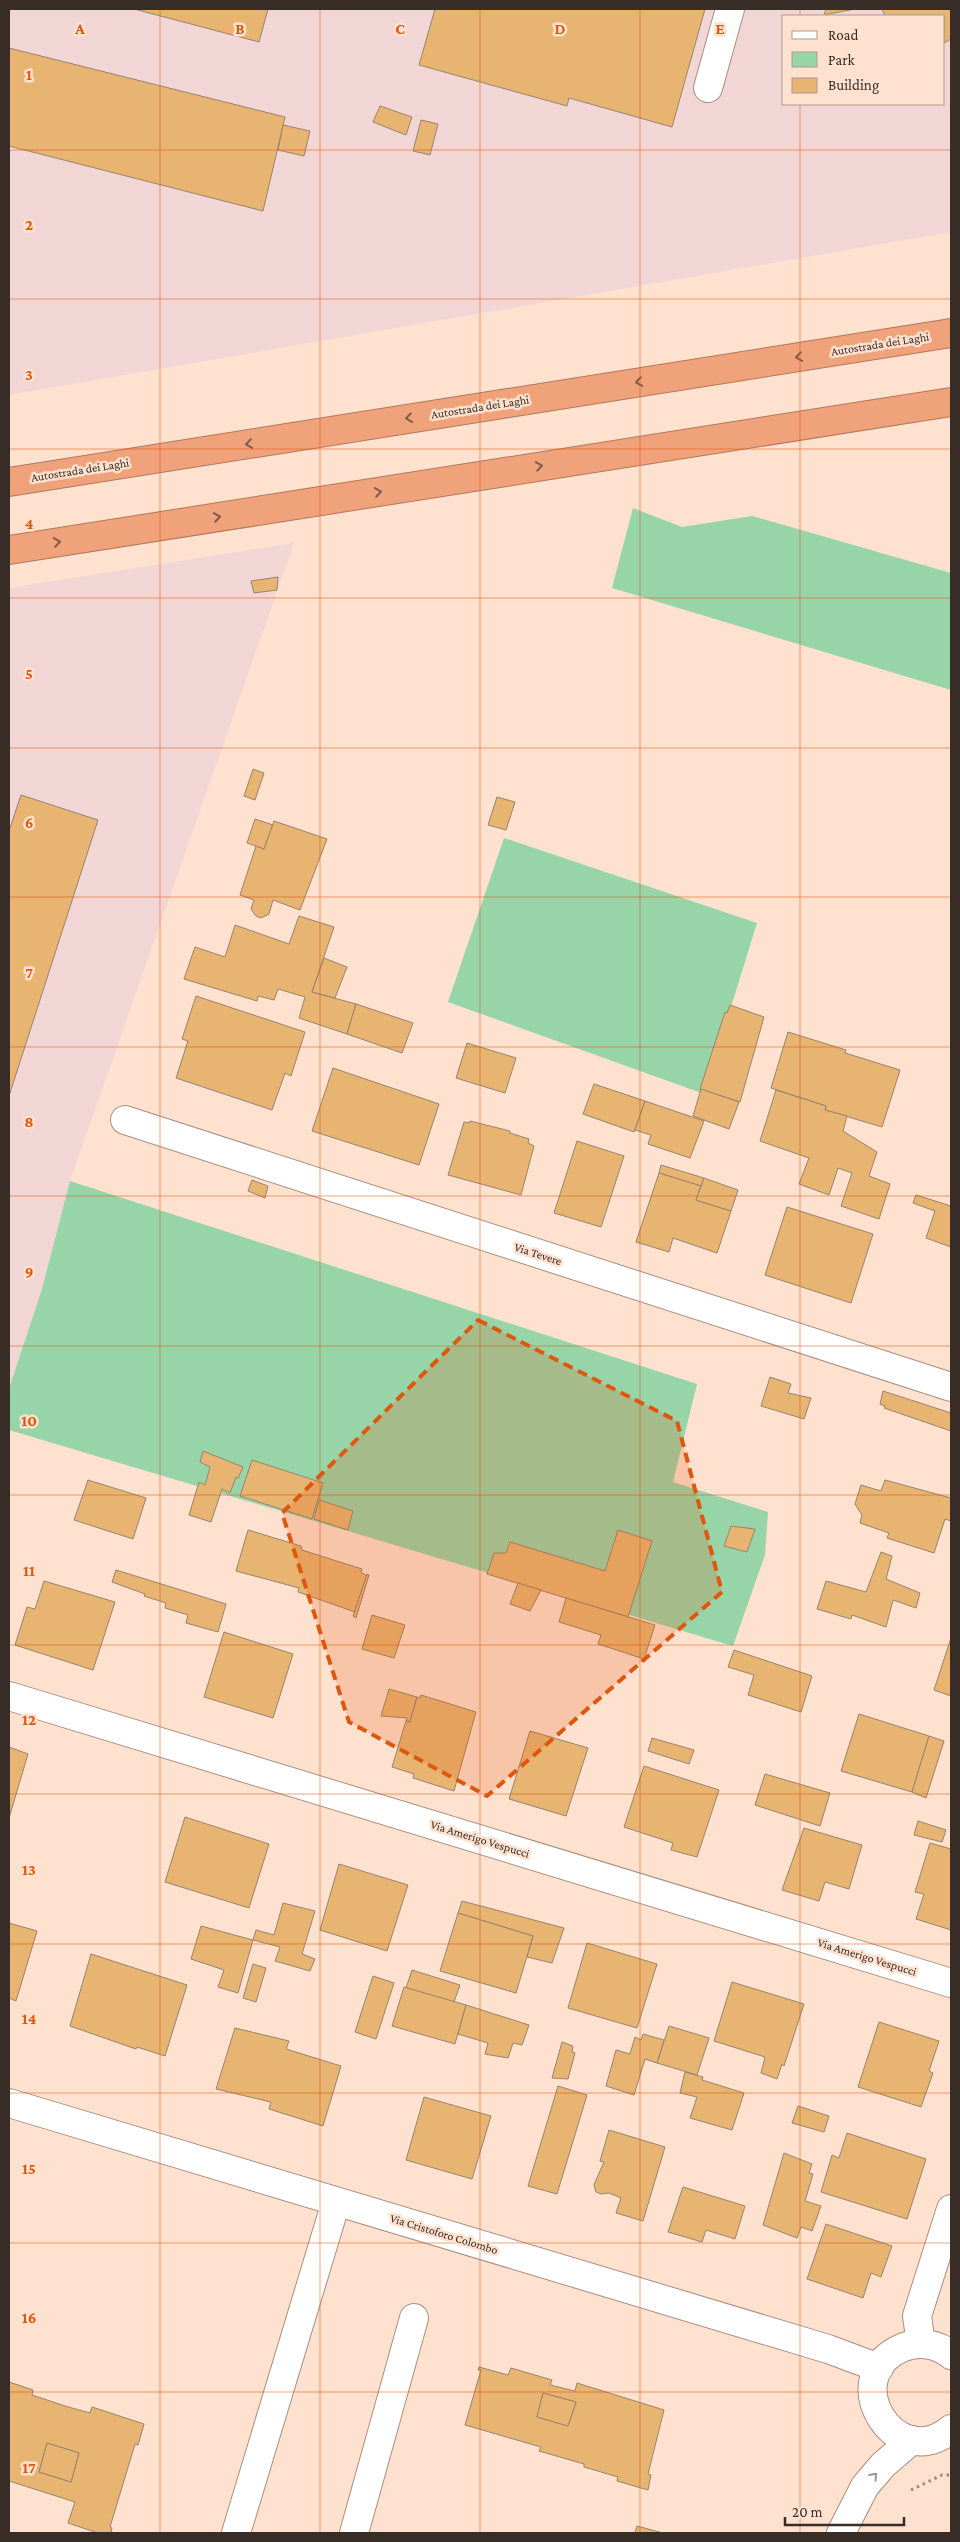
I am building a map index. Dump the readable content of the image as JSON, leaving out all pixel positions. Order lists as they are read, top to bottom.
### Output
{
  "streets": {
    "highway": ["Autostrada dei Laghi"],
    "street": ["Via Tevere", "Via Amerigo Vespucci", "Via Cristoforo Colombo"]
  },
  "legend": ["Road", "Park", "Building"],
  "scale_bar": "20 m",
  "grid": {
    "columns": [
      "A",
      "B",
      "C",
      "D",
      "E"
    ],
    "rows": [
      "1",
      "2",
      "3",
      "4",
      "5",
      "6",
      "7",
      "8",
      "9",
      "10",
      "11",
      "12",
      "13",
      "14",
      "15",
      "16",
      "17"
    ]
  }
}
